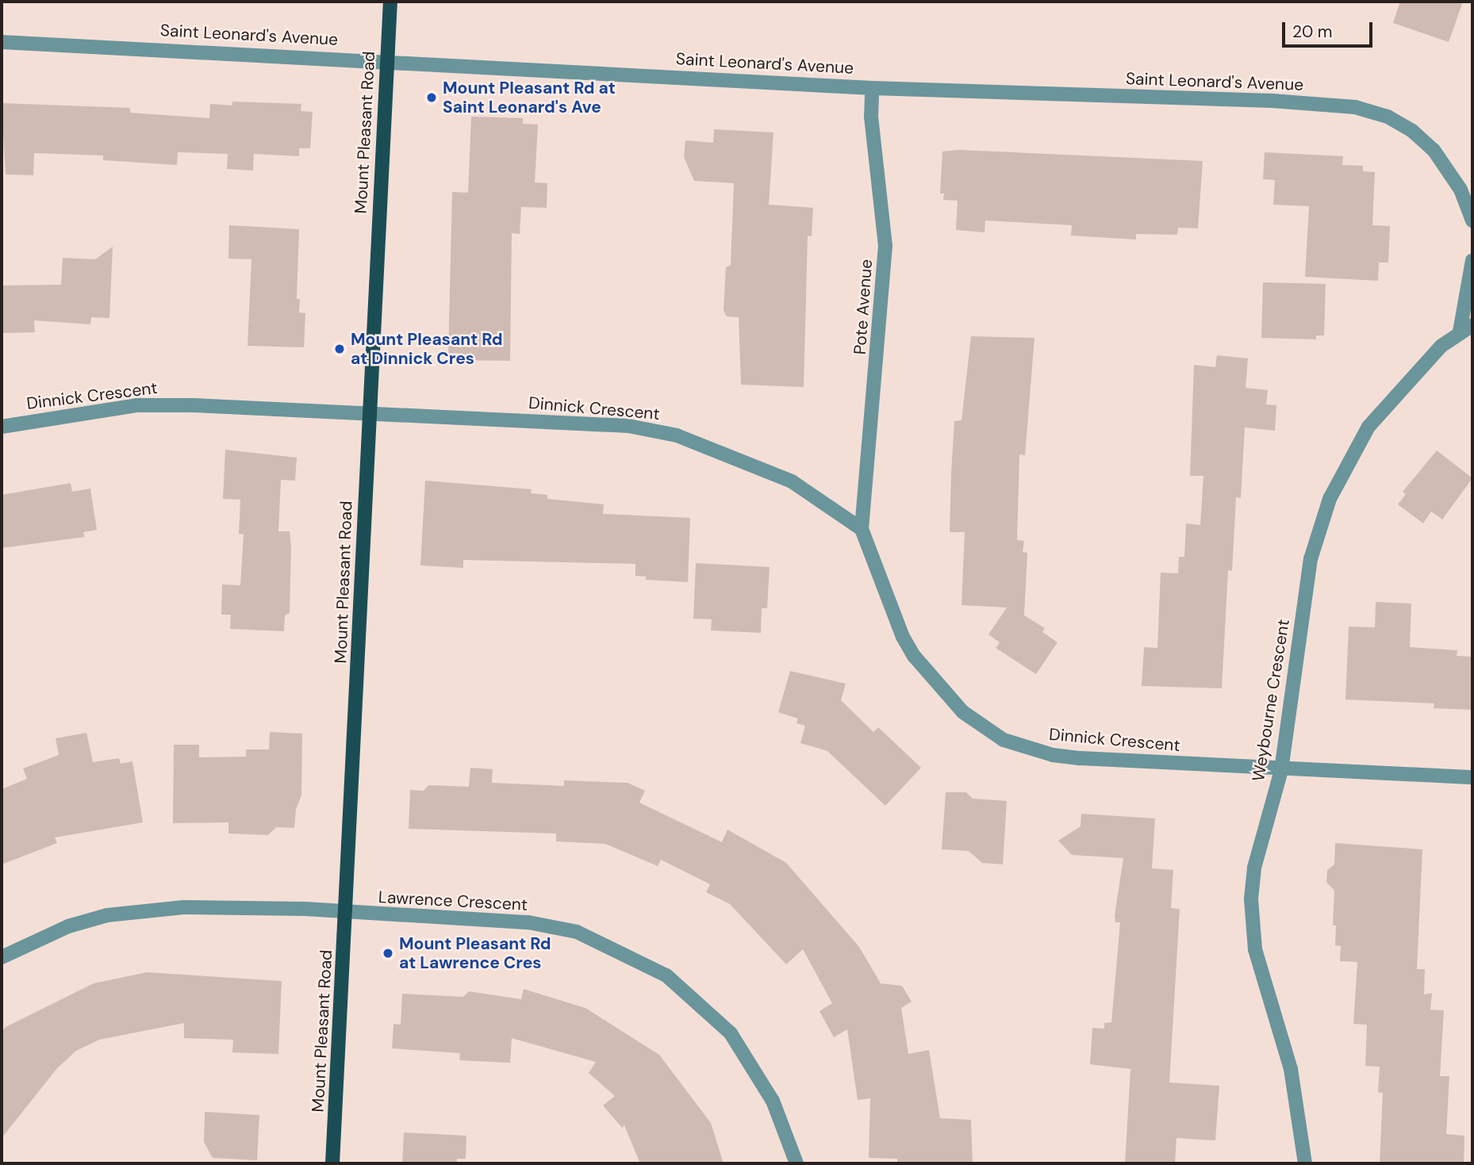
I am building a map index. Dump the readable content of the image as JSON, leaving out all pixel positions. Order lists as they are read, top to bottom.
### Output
{
  "streets": {
    "main road": ["Mount Pleasant Road"],
    "street": [
      "Saint Leonard's Avenue",
      "Pote Avenue",
      "Dinnick Crescent",
      "Weybourne Crescent",
      "Lawrence Crescent"
    ]
  },
  "crossings": [
    ["Saint Leonard's Avenue", "Mount Pleasant Road"],
    ["Saint Leonard's Avenue", "Pote Avenue"],
    ["Mount Pleasant Road", "Dinnick Crescent"],
    ["Mount Pleasant Road", "Lawrence Crescent"],
    ["Pote Avenue", "Dinnick Crescent"],
    ["Dinnick Crescent", "Weybourne Crescent"]
  ],
  "places": ["Mount Pleasant Rd at Saint Leonard's Ave", "Mount Pleasant Rd at Dinnick Cres", "Mount Pleasant Rd at Lawrence Cres"],
  "scale_bar": "20 m"
}
